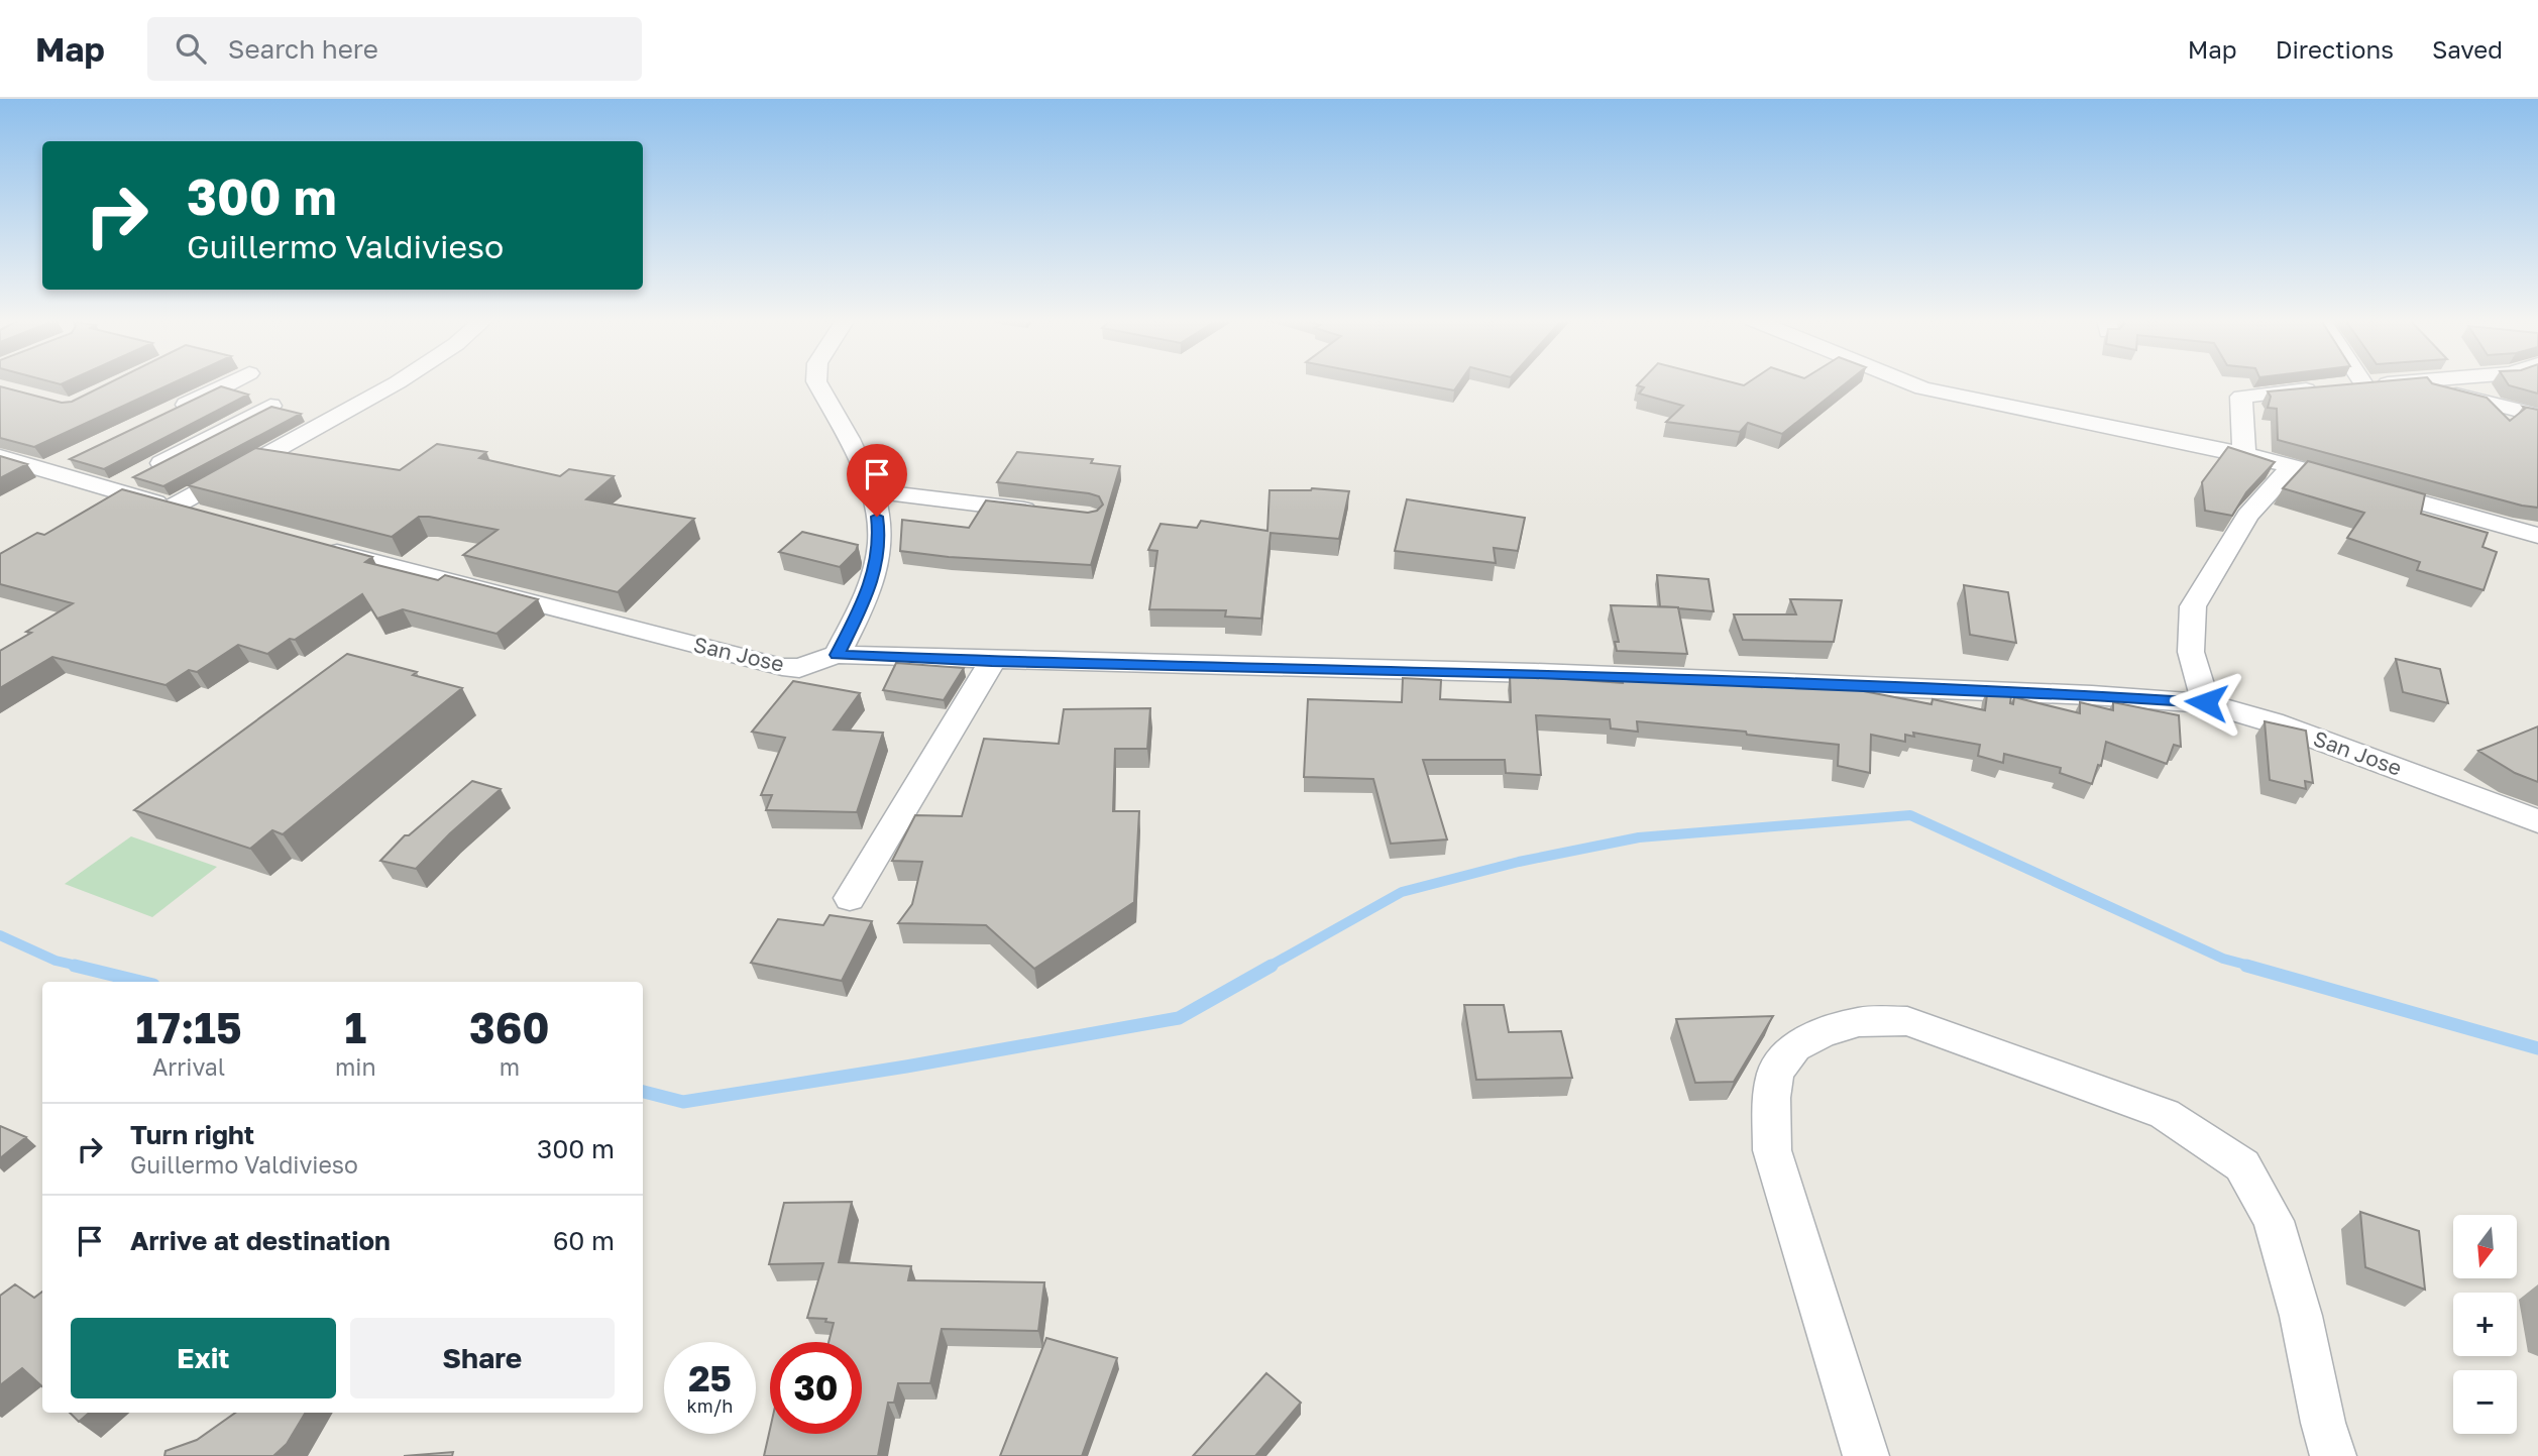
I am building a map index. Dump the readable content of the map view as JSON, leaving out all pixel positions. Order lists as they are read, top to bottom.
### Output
{
  "streets": {
    "street": ["San Jose"]
  },
  "north": "bottom",
  "page": {
    "header": "Map",
    "search": "Search here",
    "nav": ["Map", "Directions", "Saved"],
    "turn": ["300 m", "Guillermo Valdivieso"],
    "eta": [
      "17:15",
      "Arrival",
      "1",
      "min",
      "360",
      "m"
    ],
    "list": [
      {
        "name": "Turn right",
        "note": "Guillermo Valdivieso",
        "value": "300 m"
      },
      {
        "name": "Arrive at destination",
        "value": "60 m"
      }
    ],
    "map_buttons": ["+", "−"],
    "buttons": ["Exit", "Share"],
    "speed": "25 km/h",
    "limit": "30"
  }
}
